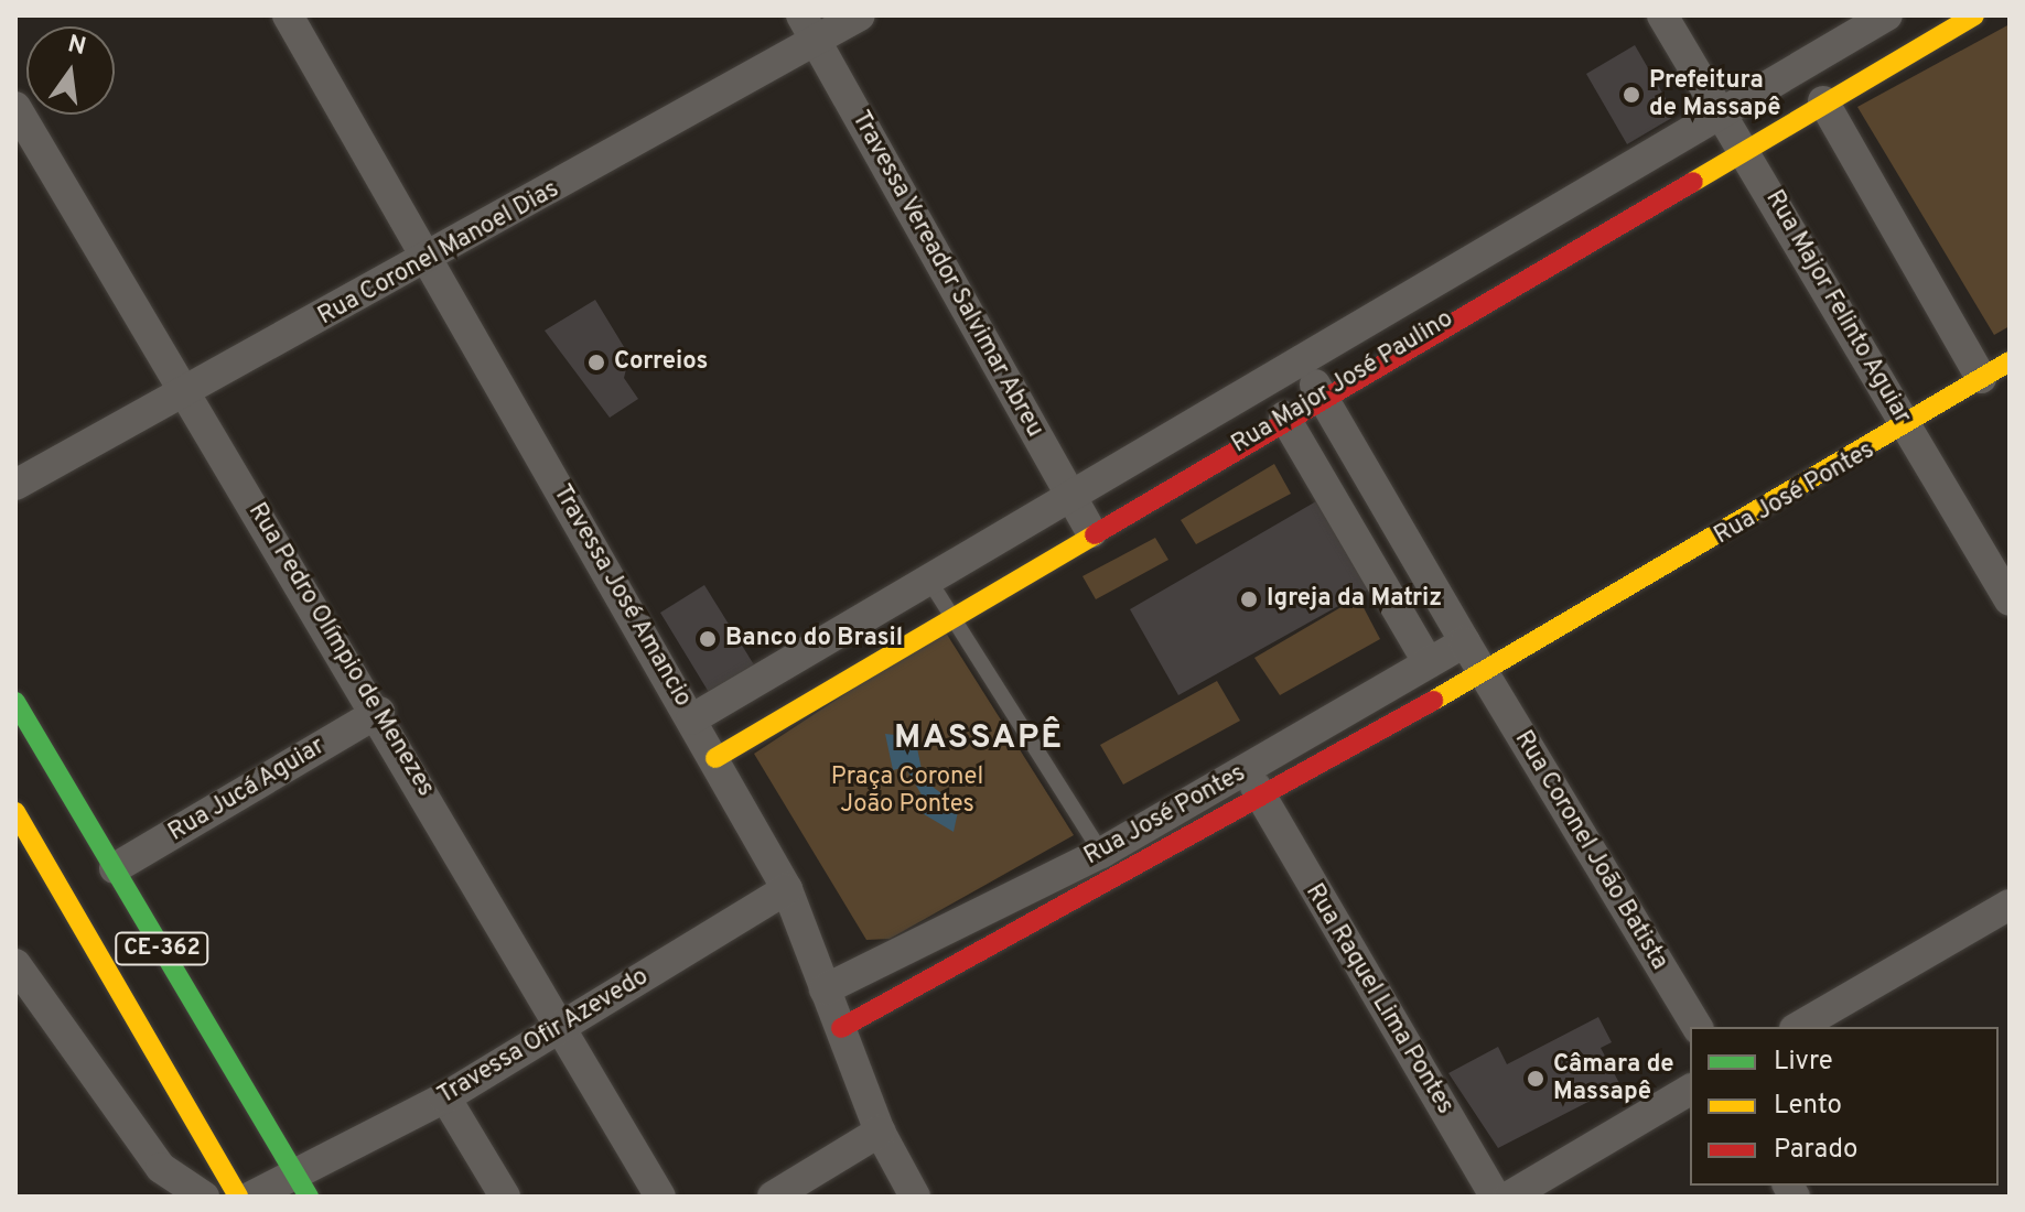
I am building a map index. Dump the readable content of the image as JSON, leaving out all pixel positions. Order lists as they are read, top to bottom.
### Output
{
  "streets": {
    "street": [
      "Rua Coronel Manoel Dias",
      "Travessa Vereador Salvimar Abreu",
      "Rua Major Felinto Aguiar",
      "Rua Major José Paulino",
      "Rua José Pontes",
      "Travessa José Amancio",
      "Rua Pedro Olímpio de Menezes",
      "Rua Jucá Aguiar",
      "Rua Coronel João Batista",
      "CE-362",
      "Rua Raquel Lima Pontes",
      "Travessa Ofir Azevedo"
    ]
  },
  "crossings": [
    ["Rua Coronel Manoel Dias", "Travessa Vereador Salvimar Abreu"],
    ["Rua Coronel Manoel Dias", "Travessa José Amancio"],
    ["Rua Coronel Manoel Dias", "Rua Pedro Olímpio de Menezes"],
    ["Travessa Vereador Salvimar Abreu", "Rua Major José Paulino"],
    ["Rua Major Felinto Aguiar", "Rua Major José Paulino"],
    ["Rua Major Felinto Aguiar", "Rua José Pontes"],
    ["Rua Major José Paulino", "Travessa José Amancio"],
    ["Rua José Pontes", "Travessa José Amancio"],
    ["Rua José Pontes", "Rua Coronel João Batista"],
    ["Rua José Pontes", "Rua Raquel Lima Pontes"],
    ["Travessa José Amancio", "Travessa Ofir Azevedo"],
    ["Rua Pedro Olímpio de Menezes", "Rua Jucá Aguiar"],
    ["Rua Pedro Olímpio de Menezes", "Travessa Ofir Azevedo"],
    ["Rua Jucá Aguiar", "CE-362"],
    ["CE-362", "Travessa Ofir Azevedo"]
  ],
  "districts": ["MASSAPÊ"],
  "parks": ["Praça Coronel João Pontes"],
  "places": [
    "Prefeitura de Massapê",
    "Correios",
    "Igreja da Matriz",
    "Banco do Brasil",
    "Câmara de Massapê"
  ],
  "legend": ["Livre", "Lento", "Parado"],
  "north": "top"
}
